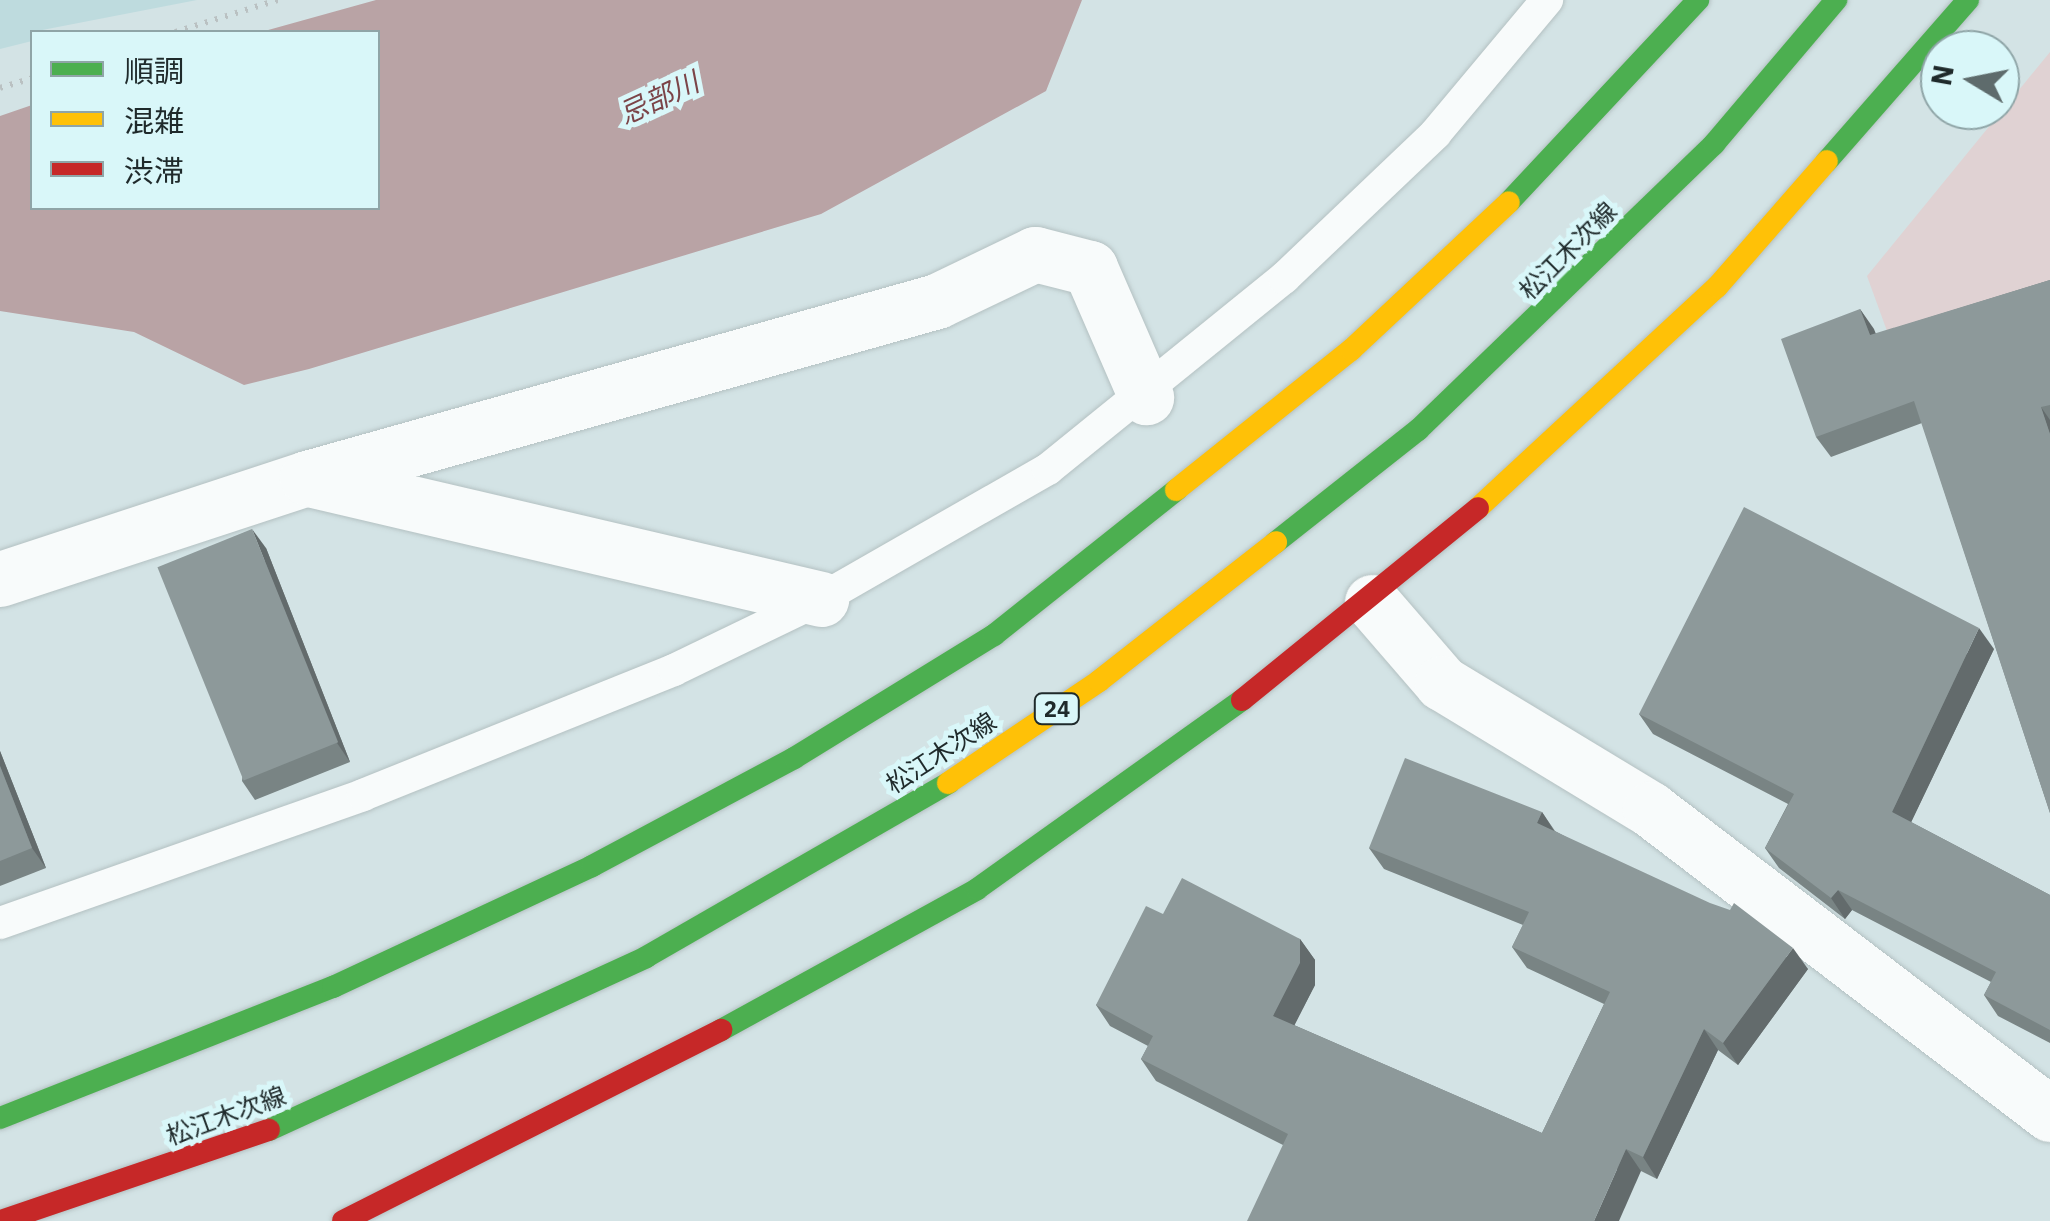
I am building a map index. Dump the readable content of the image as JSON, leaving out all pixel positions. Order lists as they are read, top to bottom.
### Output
{
  "streets": {
    "main road": ["松江木次線", "24"]
  },
  "water": ["忌部川"],
  "legend": ["順調", "混雑", "渋滞"],
  "north": "left"
}
